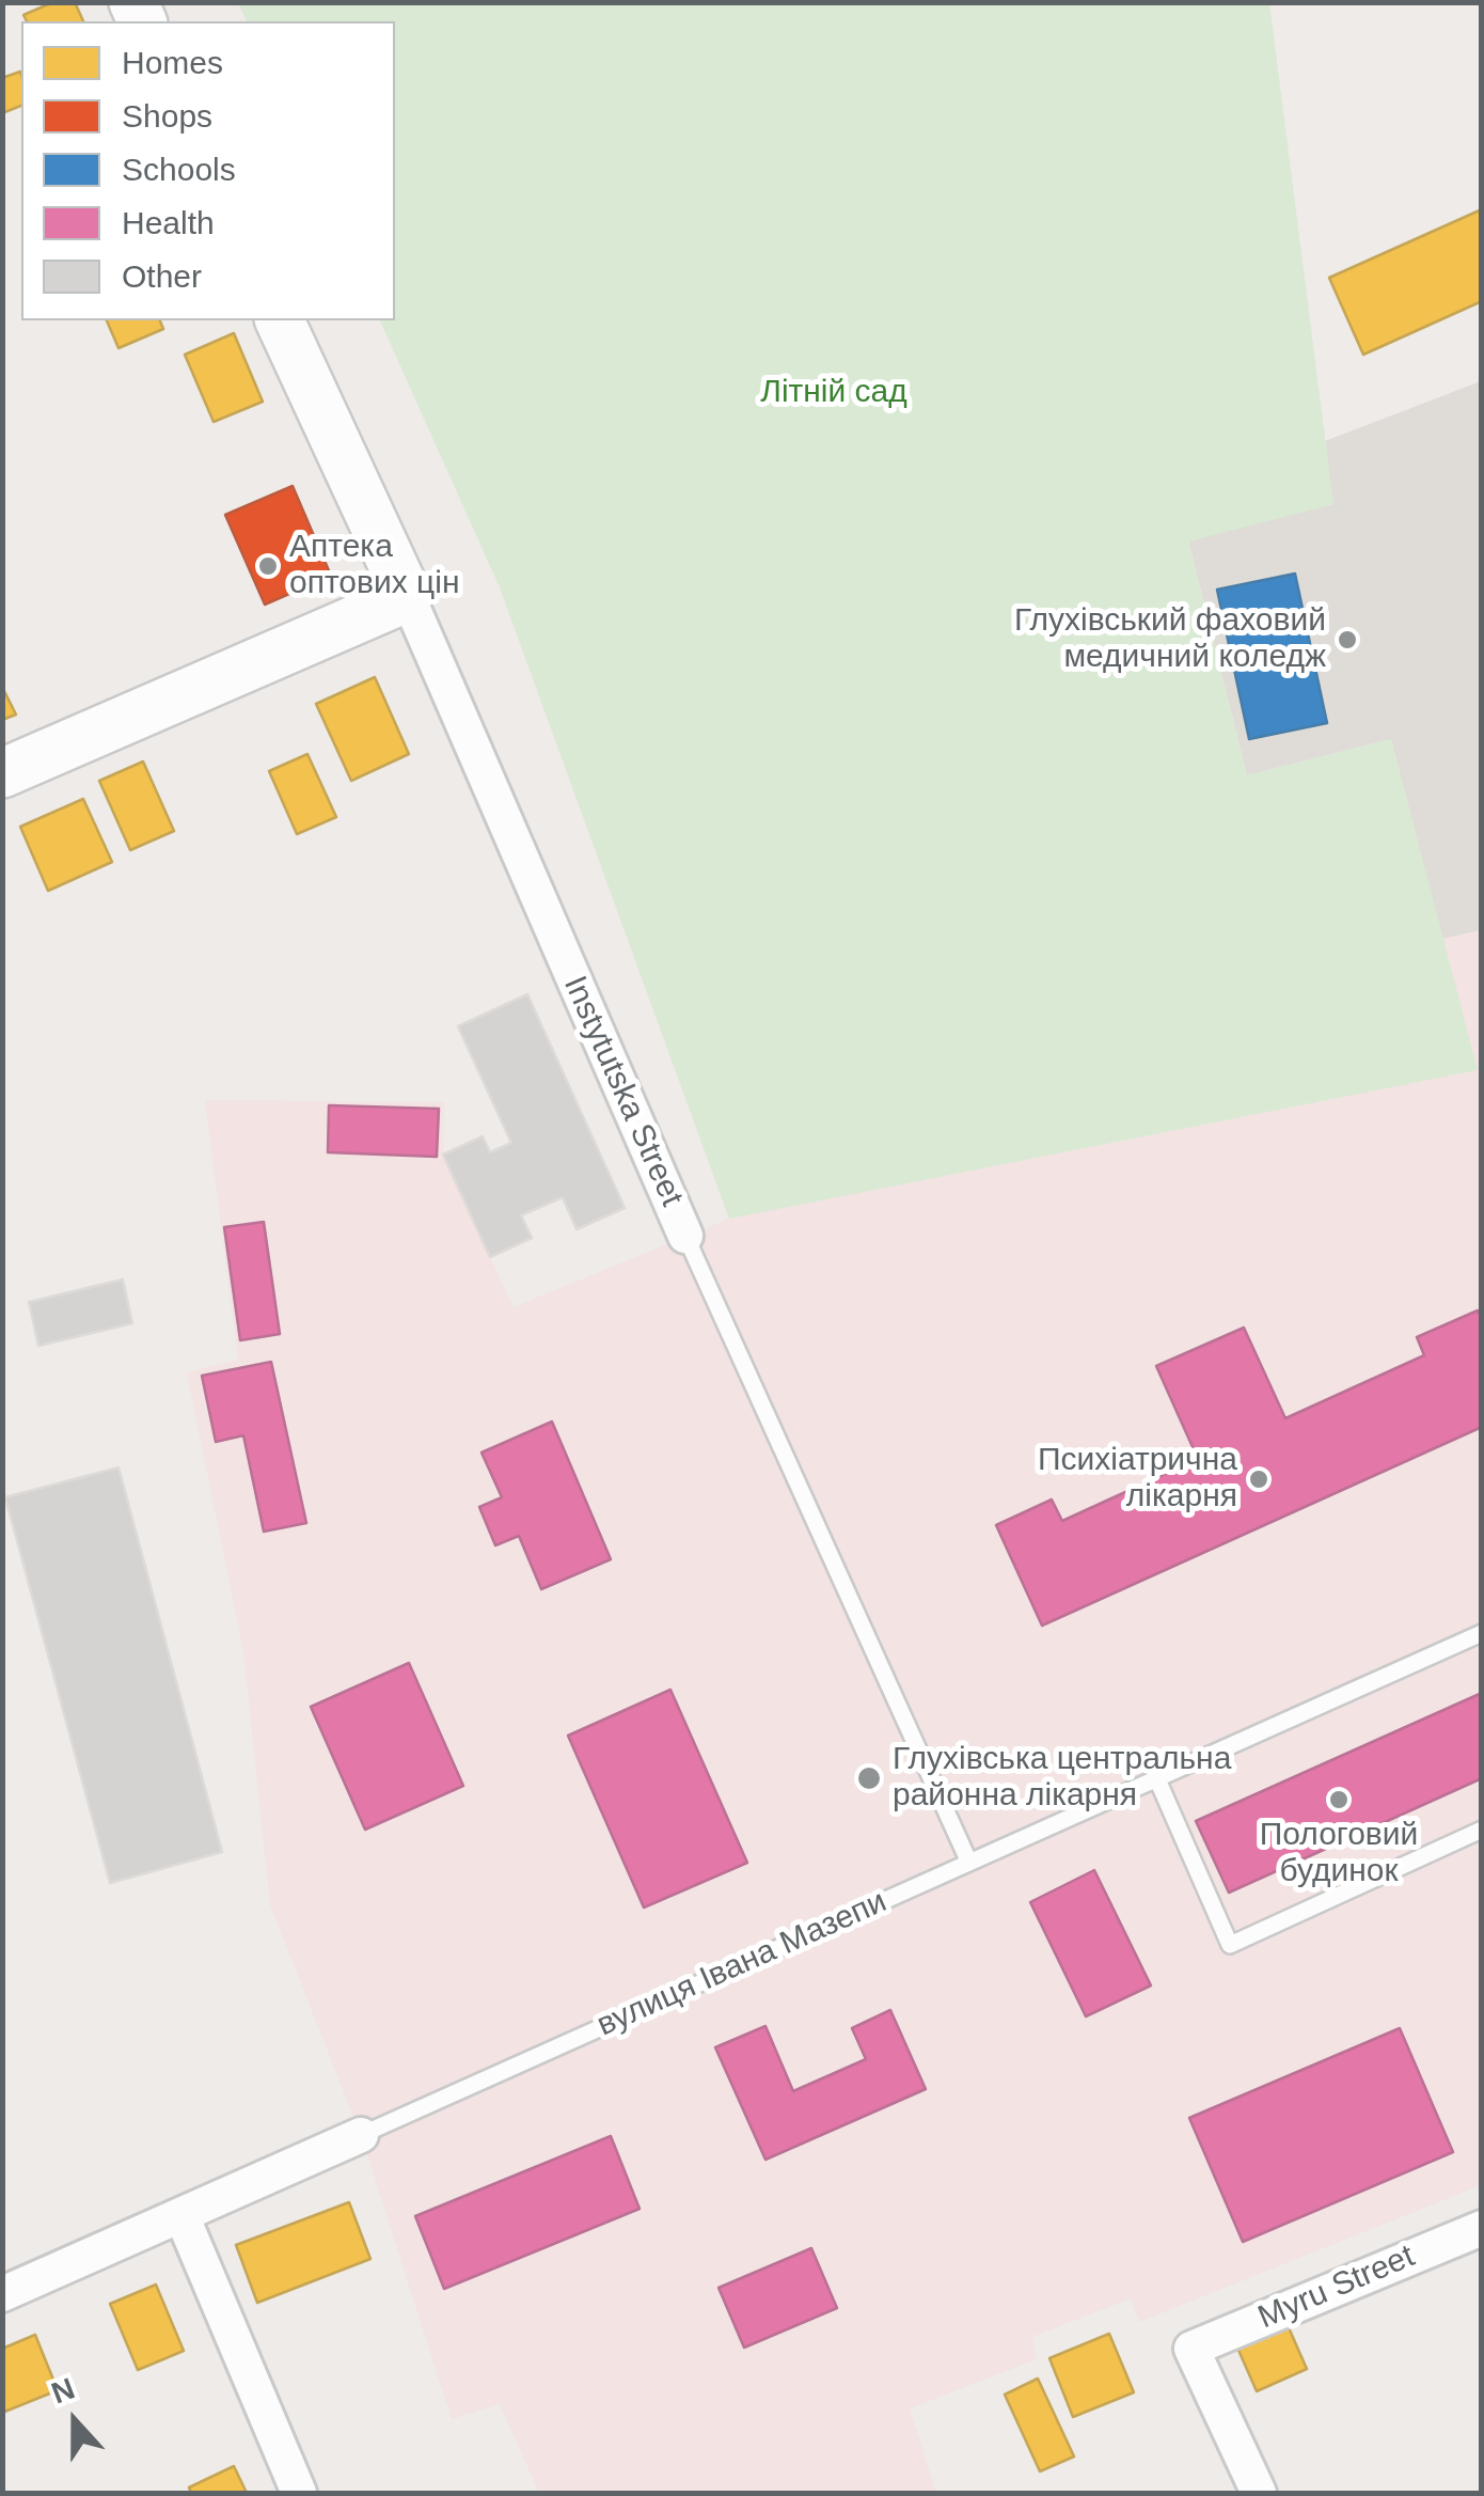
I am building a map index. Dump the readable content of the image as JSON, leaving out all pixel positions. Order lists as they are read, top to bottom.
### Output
{
  "streets": {
    "street": ["Instytutska Street", "вулиця Івана Мазепи", "Myru Street"]
  },
  "crossings": [
    ["Instytutska Street", "вулиця Івана Мазепи"]
  ],
  "parks": ["Літній сад"],
  "places": [
    "Аптека оптових цін",
    "Глухівський фаховий медичний коледж",
    "Психіатрична лікарня",
    "Глухівська центральна районна лікарня",
    "Пологовий будинок"
  ],
  "legend": [
    "Homes",
    "Shops",
    "Schools",
    "Health",
    "Other"
  ],
  "north": "top"
}
